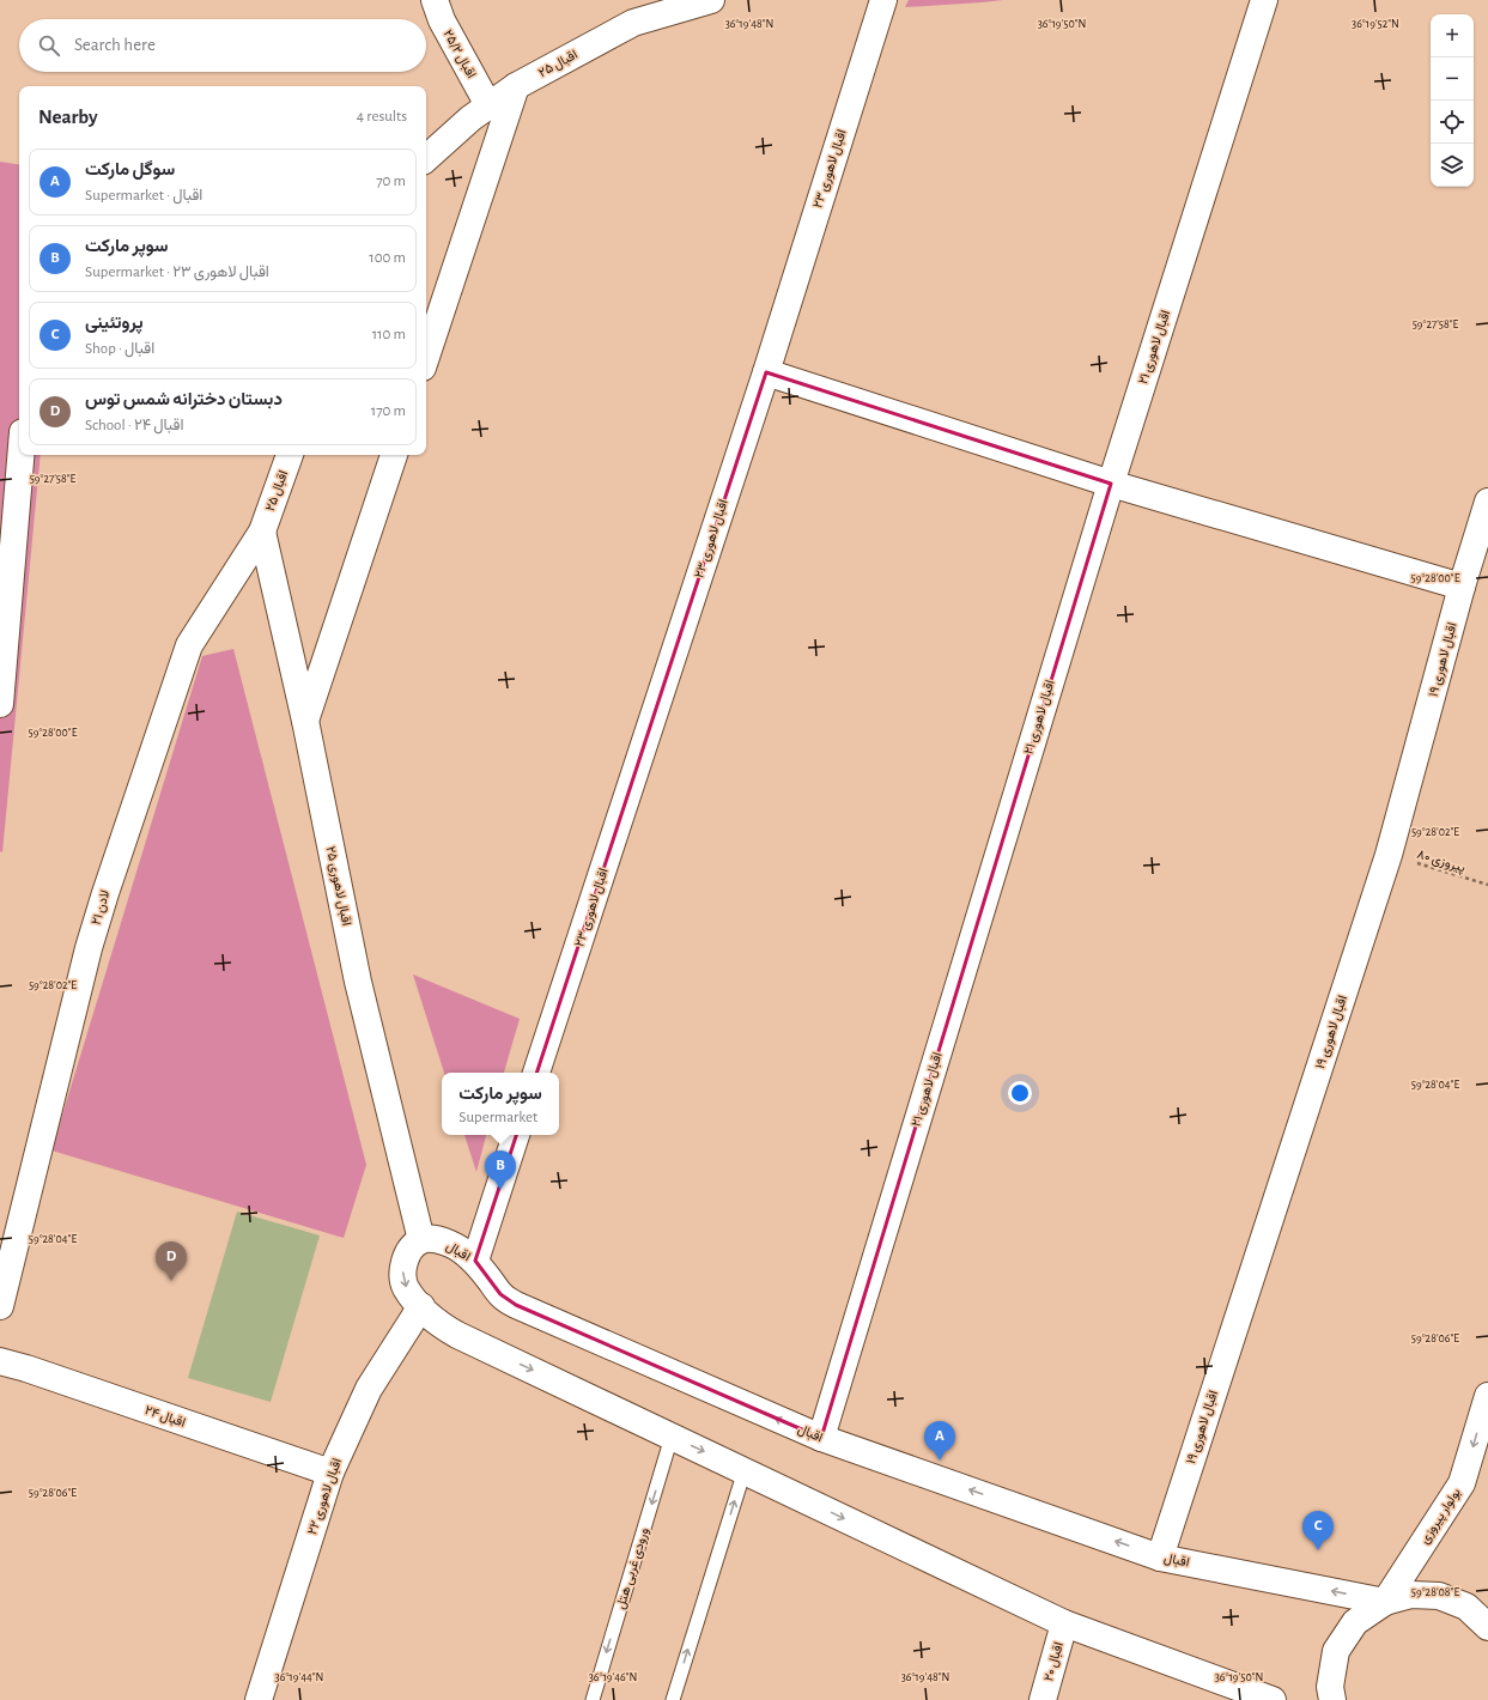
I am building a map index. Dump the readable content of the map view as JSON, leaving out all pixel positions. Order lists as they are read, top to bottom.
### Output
{
  "streets": {
    "street": [
      "اقبال ۲۵/۲",
      "اقبال ۲۵",
      "اقبال لاهوری ۲۳",
      "اقبال لاهوری ۲۱",
      "اقبال لاهوری ۱۹",
      "اقبال لاهوری ۲۵",
      "لادن ۲۱",
      "اقبال",
      "اقبال ۲۴",
      "اقبال لاهوری ۲۲",
      "بولوار پیروزی",
      "اقبال ۲۰"
    ],
    "lane": ["ورودی غربی هتل"],
    "path": ["پیروزی ۸۰"]
  },
  "crossings": [
    ["اقبال ۲۵/۲", "اقبال ۲۵"],
    ["اقبال ۲۵", "اقبال لاهوری ۲۵"],
    ["اقبال ۲۵", "لادن ۲۱"],
    ["اقبال لاهوری ۲۱", "اقبال"],
    ["اقبال لاهوری ۱۹", "پیروزی ۸۰"],
    ["اقبال لاهوری ۱۹", "اقبال"],
    ["اقبال لاهوری ۲۵", "لادن ۲۱"],
    ["اقبال لاهوری ۲۵", "اقبال"],
    ["اقبال", "بولوار پیروزی"],
    ["اقبال ۲۴", "اقبال لاهوری ۲۲"]
  ],
  "one_way": ["بولوار پیروزی"],
  "page": {
    "map_buttons": ["+", "−"],
    "search": "Search here",
    "heading": ["Nearby", "4 results"],
    "list": [
      {
        "mark": "A",
        "name": "سوگل مارکت",
        "note": "Supermarket · اقبال",
        "value": "70 m"
      },
      {
        "mark": "B",
        "name": "سوپر مارکت",
        "note": "Supermarket · اقبال لاهوری ۲۳",
        "value": "100 m"
      },
      {
        "mark": "C",
        "name": "پروتئینی",
        "note": "Shop · اقبال",
        "value": "110 m"
      },
      {
        "mark": "D",
        "name": "دبستان دخترانه شمس توس",
        "note": "School · اقبال ۲۴",
        "value": "170 m"
      }
    ],
    "popup": ["سوپر مارکت", "Supermarket"],
    "pins": [
      "B",
      "D",
      "A",
      "C"
    ]
  },
  "coordinates": [
    "36°19'48\"N",
    "36°19'50\"N",
    "36°19'52\"N",
    "59°27'58\"E",
    "59°28'00\"E",
    "59°28'02\"E",
    "59°28'04\"E",
    "59°28'06\"E",
    "59°28'08\"E",
    "36°19'44\"N",
    "36°19'46\"N"
  ]
}
